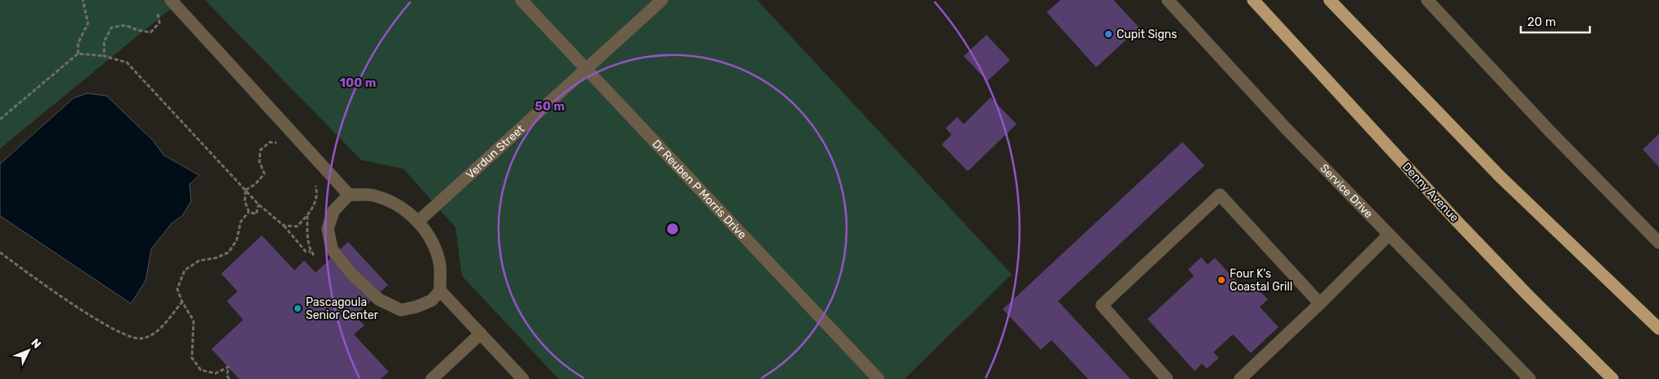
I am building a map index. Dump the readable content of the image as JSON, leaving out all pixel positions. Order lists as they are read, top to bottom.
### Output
{
  "streets": {
    "main road": ["Denny Avenue"],
    "street": ["Verdun Street", "Dr Reuben P Morris Drive", "Service Drive"]
  },
  "crossings": [
    ["Verdun Street", "Dr Reuben P Morris Drive"]
  ],
  "places": ["Cupit Signs", "Four K's Coastal Grill", "Pascagoula Senior Center"],
  "scale_bar": "20 m",
  "north": "top right",
  "rings": ["100 m", "50 m"]
}
